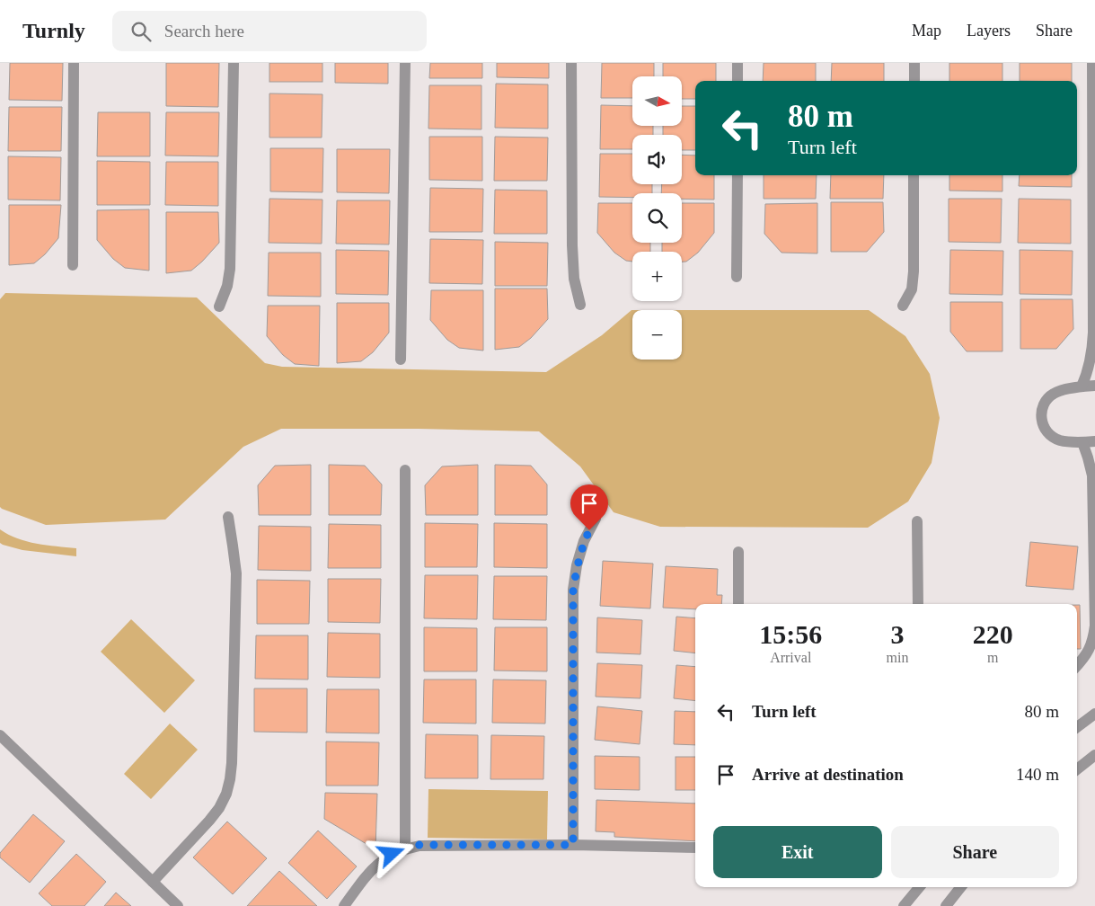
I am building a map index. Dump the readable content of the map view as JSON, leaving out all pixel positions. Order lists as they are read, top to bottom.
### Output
{
  "north": "right",
  "page": {
    "header": "Turnly",
    "search": "Search here",
    "nav": ["Map", "Layers", "Share"],
    "map_buttons": ["+", "−"],
    "turn": ["80 m", "Turn left"],
    "eta": [
      "15:56",
      "Arrival",
      "3",
      "min",
      "220",
      "m"
    ],
    "list": [
      {
        "name": "Turn left",
        "value": "80 m"
      },
      {
        "name": "Arrive at destination",
        "value": "140 m"
      }
    ],
    "buttons": ["Exit", "Share"]
  }
}
